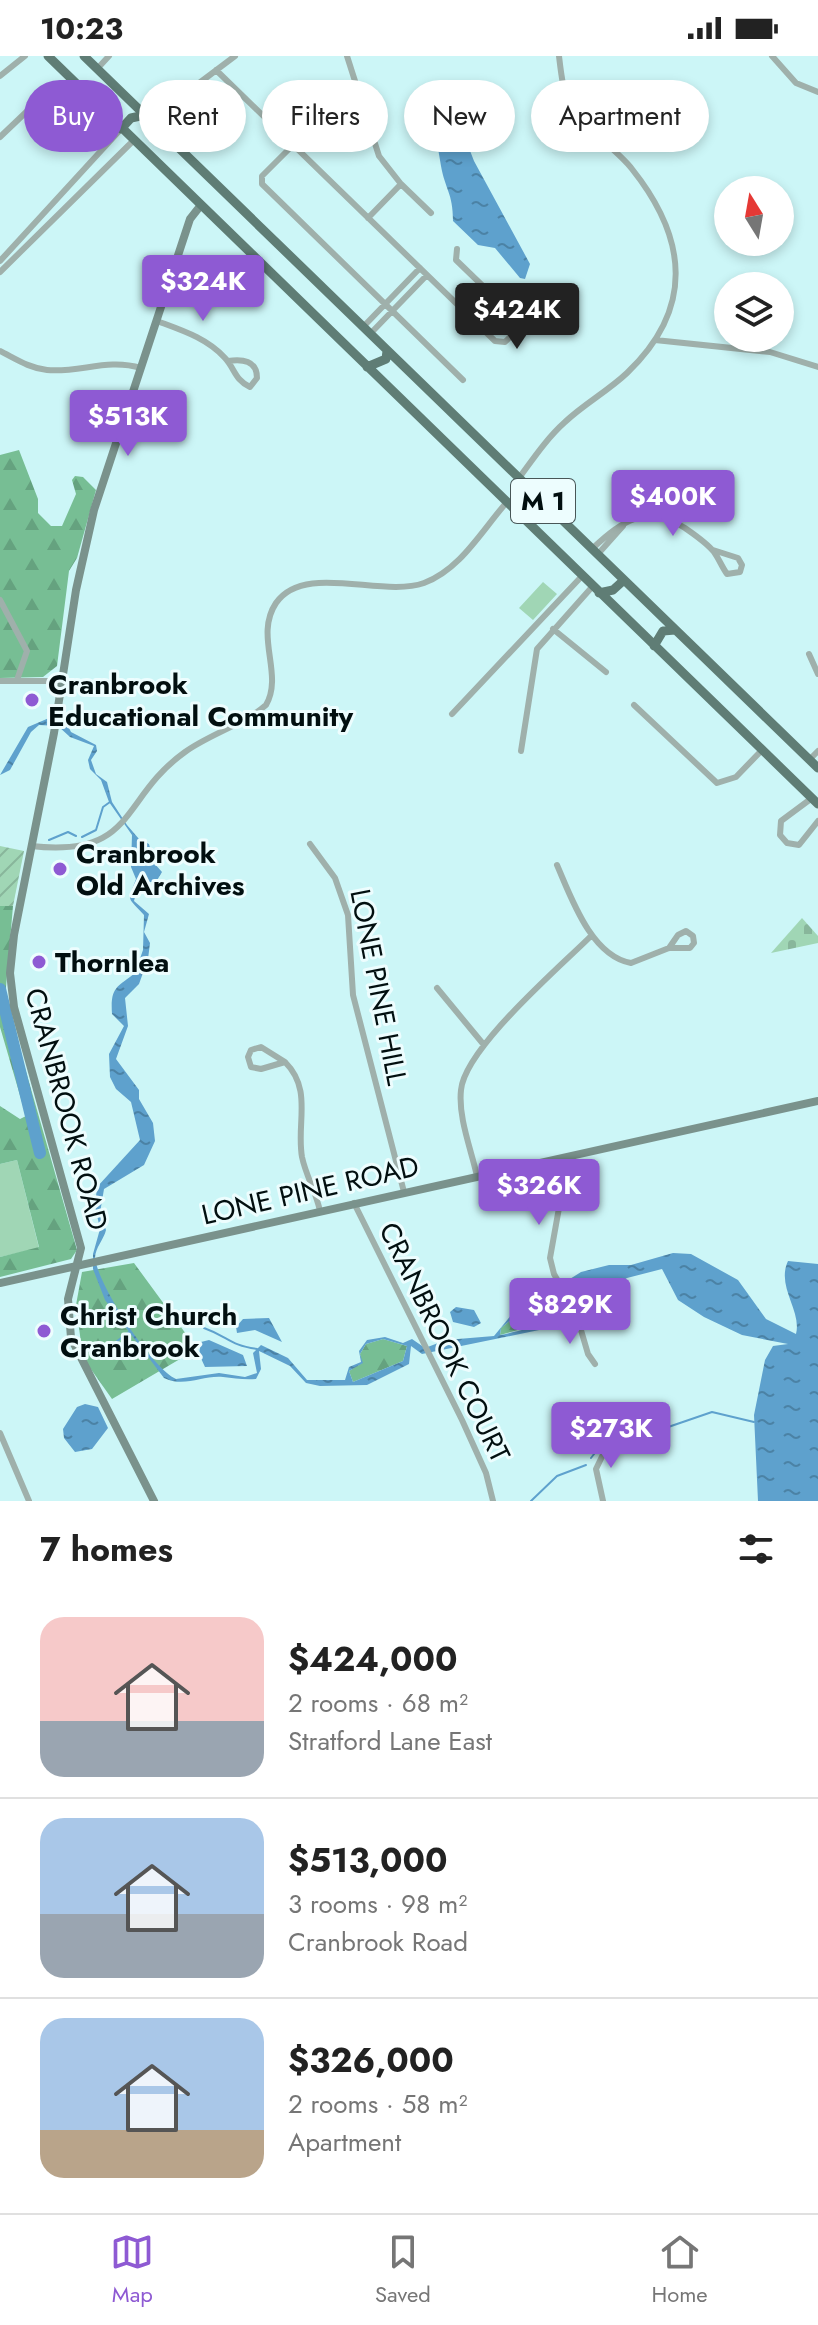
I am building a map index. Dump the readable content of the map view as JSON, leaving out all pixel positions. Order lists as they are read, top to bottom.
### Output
{
  "streets": {
    "main road": ["M 1"],
    "street": [
      "LONE PINE HILL",
      "CRANBROOK ROAD",
      "LONE PINE ROAD",
      "CRANBROOK COURT"
    ]
  },
  "crossings": [
    ["M 1", "CRANBROOK ROAD"],
    ["LONE PINE HILL", "LONE PINE ROAD"],
    ["CRANBROOK ROAD", "LONE PINE ROAD"],
    ["LONE PINE ROAD", "CRANBROOK COURT"]
  ],
  "places": [
    "Cranbrook Educational Community",
    "Cranbrook Old Archives",
    "Thornlea",
    "Christ Church Cranbrook"
  ],
  "north": "top",
  "page": {
    "status": "10:23",
    "chip": [
      "Buy",
      "Rent",
      "Filters",
      "New",
      "Apartment"
    ],
    "price": [
      "$324K",
      "$424K",
      "$513K",
      "$400K",
      "$326K",
      "$829K",
      "$273K"
    ],
    "heading": "7 homes",
    "list": [
      {
        "name": "$424,000",
        "note": "2 rooms · 68 m² · Stratford Lane East"
      },
      {
        "name": "$513,000",
        "note": "3 rooms · 98 m² · Cranbrook Road"
      },
      {
        "name": "$326,000",
        "note": "2 rooms · 58 m² · Apartment"
      }
    ],
    "tabs": ["Map", "Saved", "Home"]
  }
}
